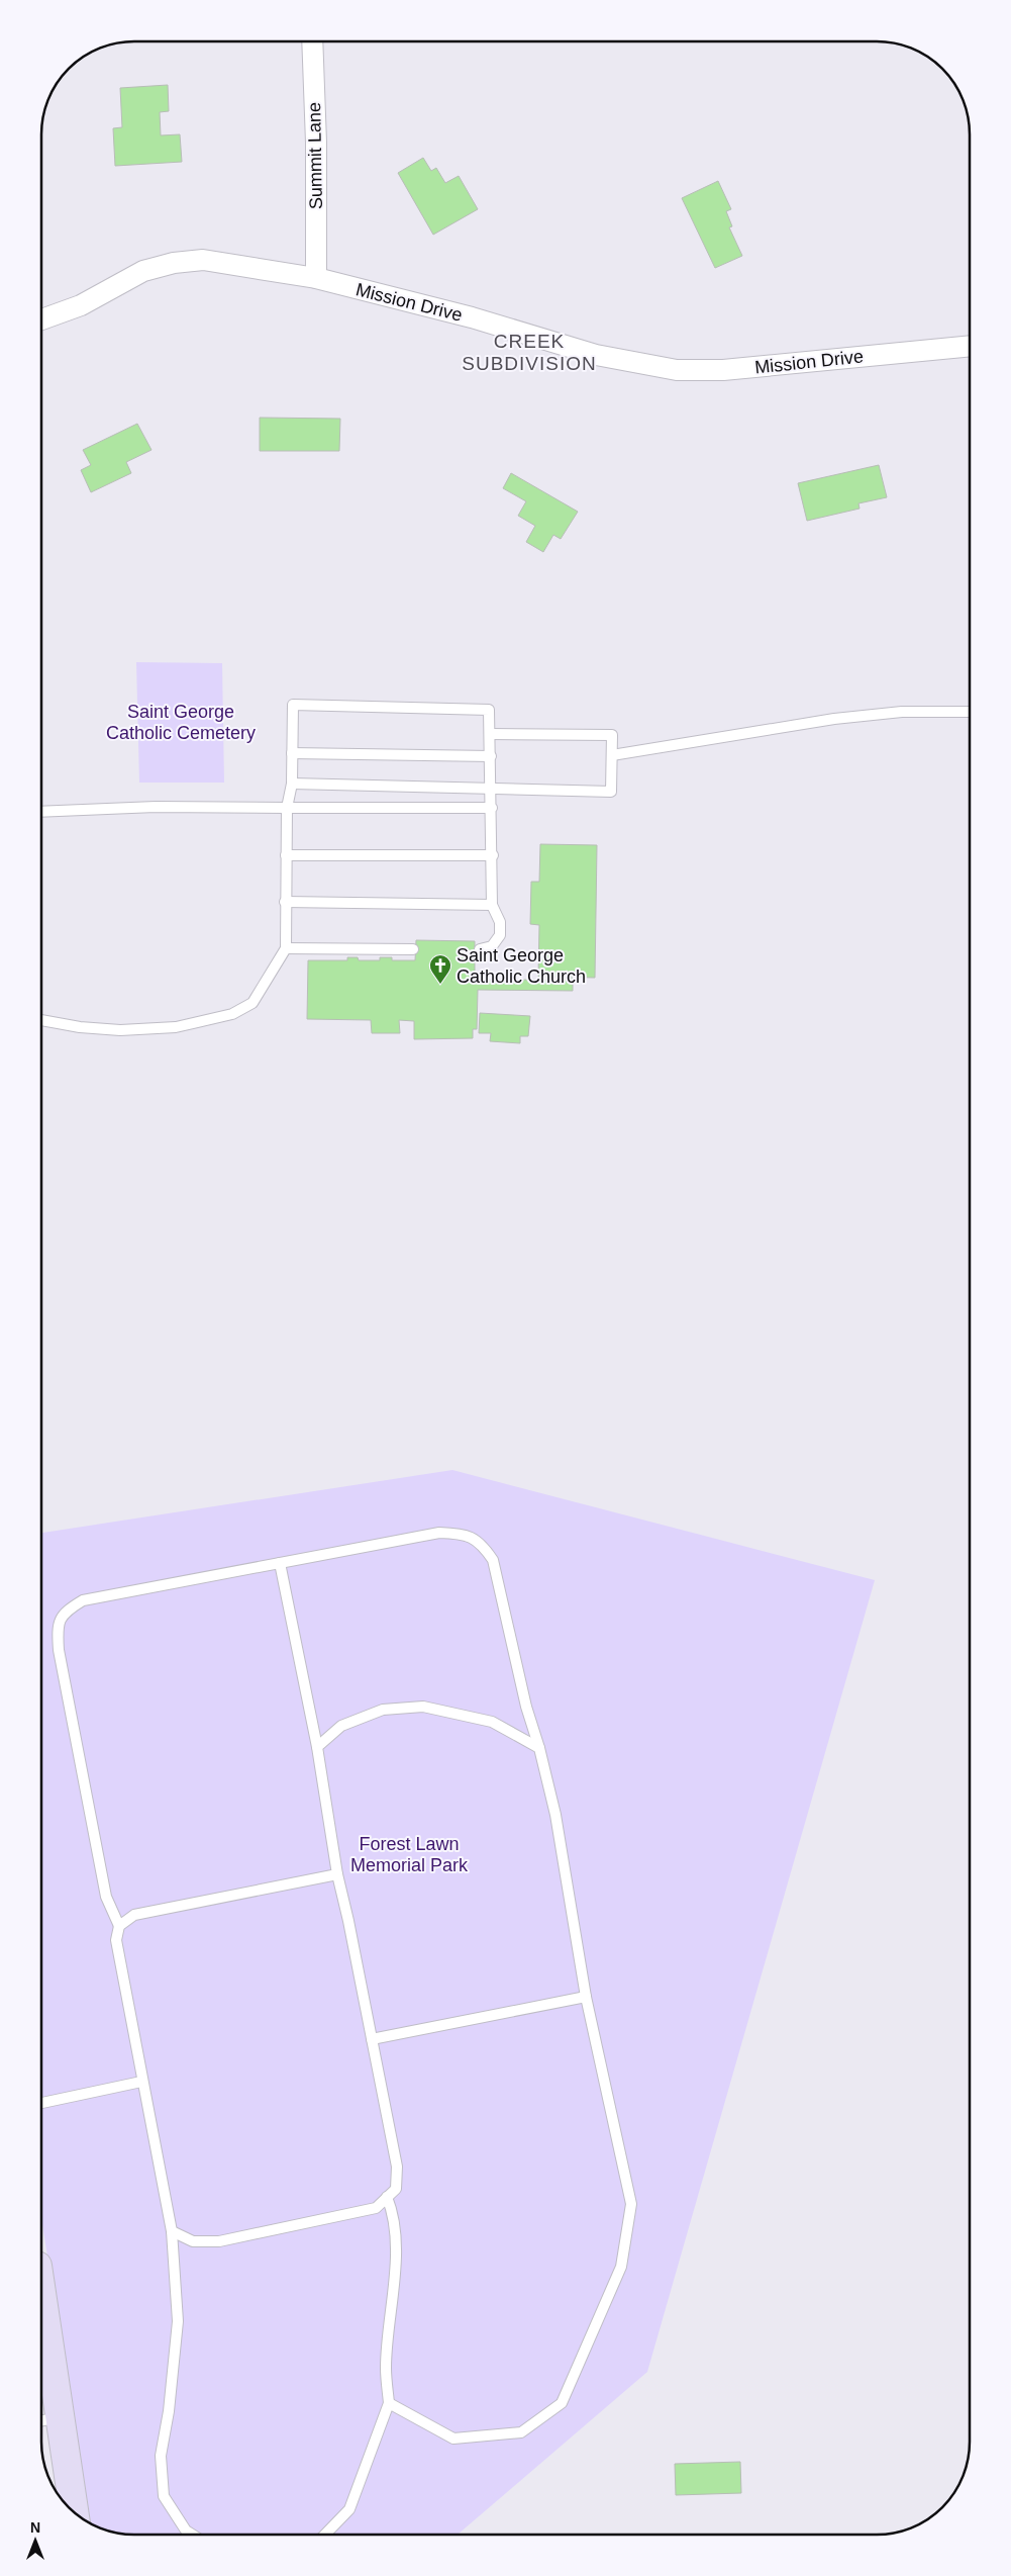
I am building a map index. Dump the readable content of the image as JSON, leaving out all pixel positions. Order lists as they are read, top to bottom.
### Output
{
  "streets": {
    "street": ["Summit Lane", "Mission Drive"]
  },
  "crossings": [
    ["Summit Lane", "Mission Drive"]
  ],
  "districts": ["CREEK SUBDIVISION"],
  "parks": ["Saint George Catholic Cemetery", "Forest Lawn Memorial Park"],
  "places": {
    "church": ["Saint George Catholic Church"]
  },
  "north": "top"
}
